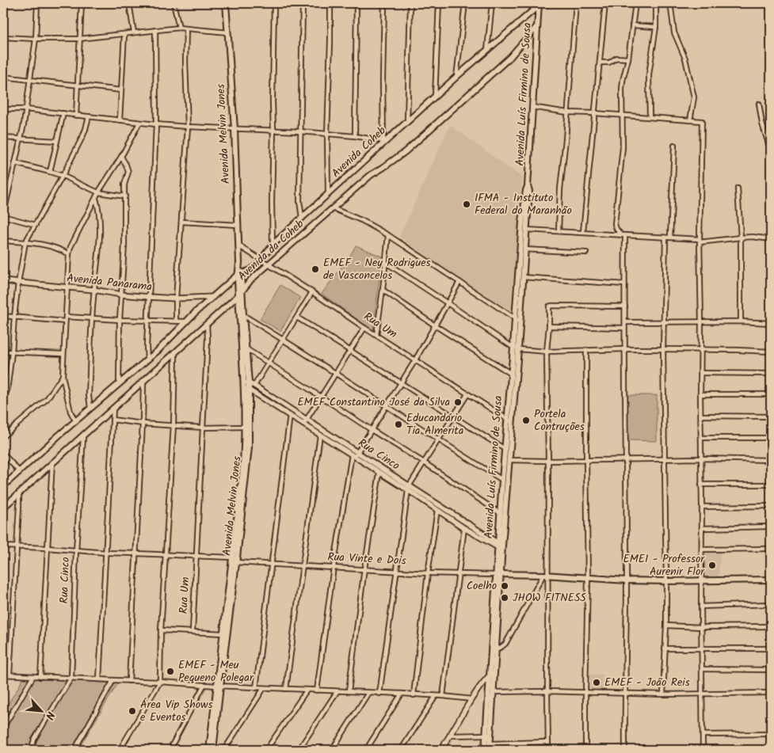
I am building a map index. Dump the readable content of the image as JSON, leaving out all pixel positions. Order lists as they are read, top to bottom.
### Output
{
  "streets": {
    "main road": [
      "Avenida Luís Firmino de Sousa",
      "Avenida Melvin Jones",
      "Avenida Coheb",
      "Avenida da Coheb"
    ],
    "street": [
      "Avenida Panarama",
      "Rua Um",
      "Rua Cinco",
      "Rua Vinte e Dois"
    ]
  },
  "crossings": [
    ["Avenida Luís Firmino de Sousa", "Avenida Coheb"],
    ["Avenida Luís Firmino de Sousa", "Avenida da Coheb"],
    ["Avenida Luís Firmino de Sousa", "Rua Um"],
    ["Avenida Luís Firmino de Sousa", "Rua Cinco"],
    ["Avenida Luís Firmino de Sousa", "Rua Vinte e Dois"],
    ["Avenida Melvin Jones", "Avenida Coheb"],
    ["Avenida Melvin Jones", "Avenida da Coheb"],
    ["Avenida Melvin Jones", "Rua Um"],
    ["Avenida Melvin Jones", "Rua Cinco"],
    ["Avenida Melvin Jones", "Rua Vinte e Dois"],
    ["Avenida Coheb", "Avenida Panarama"],
    ["Avenida Coheb", "Rua Um"],
    ["Avenida da Coheb", "Rua Um"],
    ["Avenida da Coheb", "Rua Cinco"],
    ["Rua Um", "Rua Vinte e Dois"],
    ["Rua Cinco", "Rua Vinte e Dois"]
  ],
  "places": [
    "IFMA - Instituto Federal do Maranhão",
    "EMEF - Ney Rodrigues de Vasconcelos",
    "EMEF Constantino José da Silva",
    "Portela Contruções",
    "Educandário Tia Almerita",
    "EMEI - Professor Aurenir Flor",
    "Coelho",
    "JHOW FITNESS",
    "EMEF - Meu Pequeno Polegar",
    "EMEF - João Reis",
    "Área Vip Shows e Eventos"
  ],
  "north": "bottom right"
}
